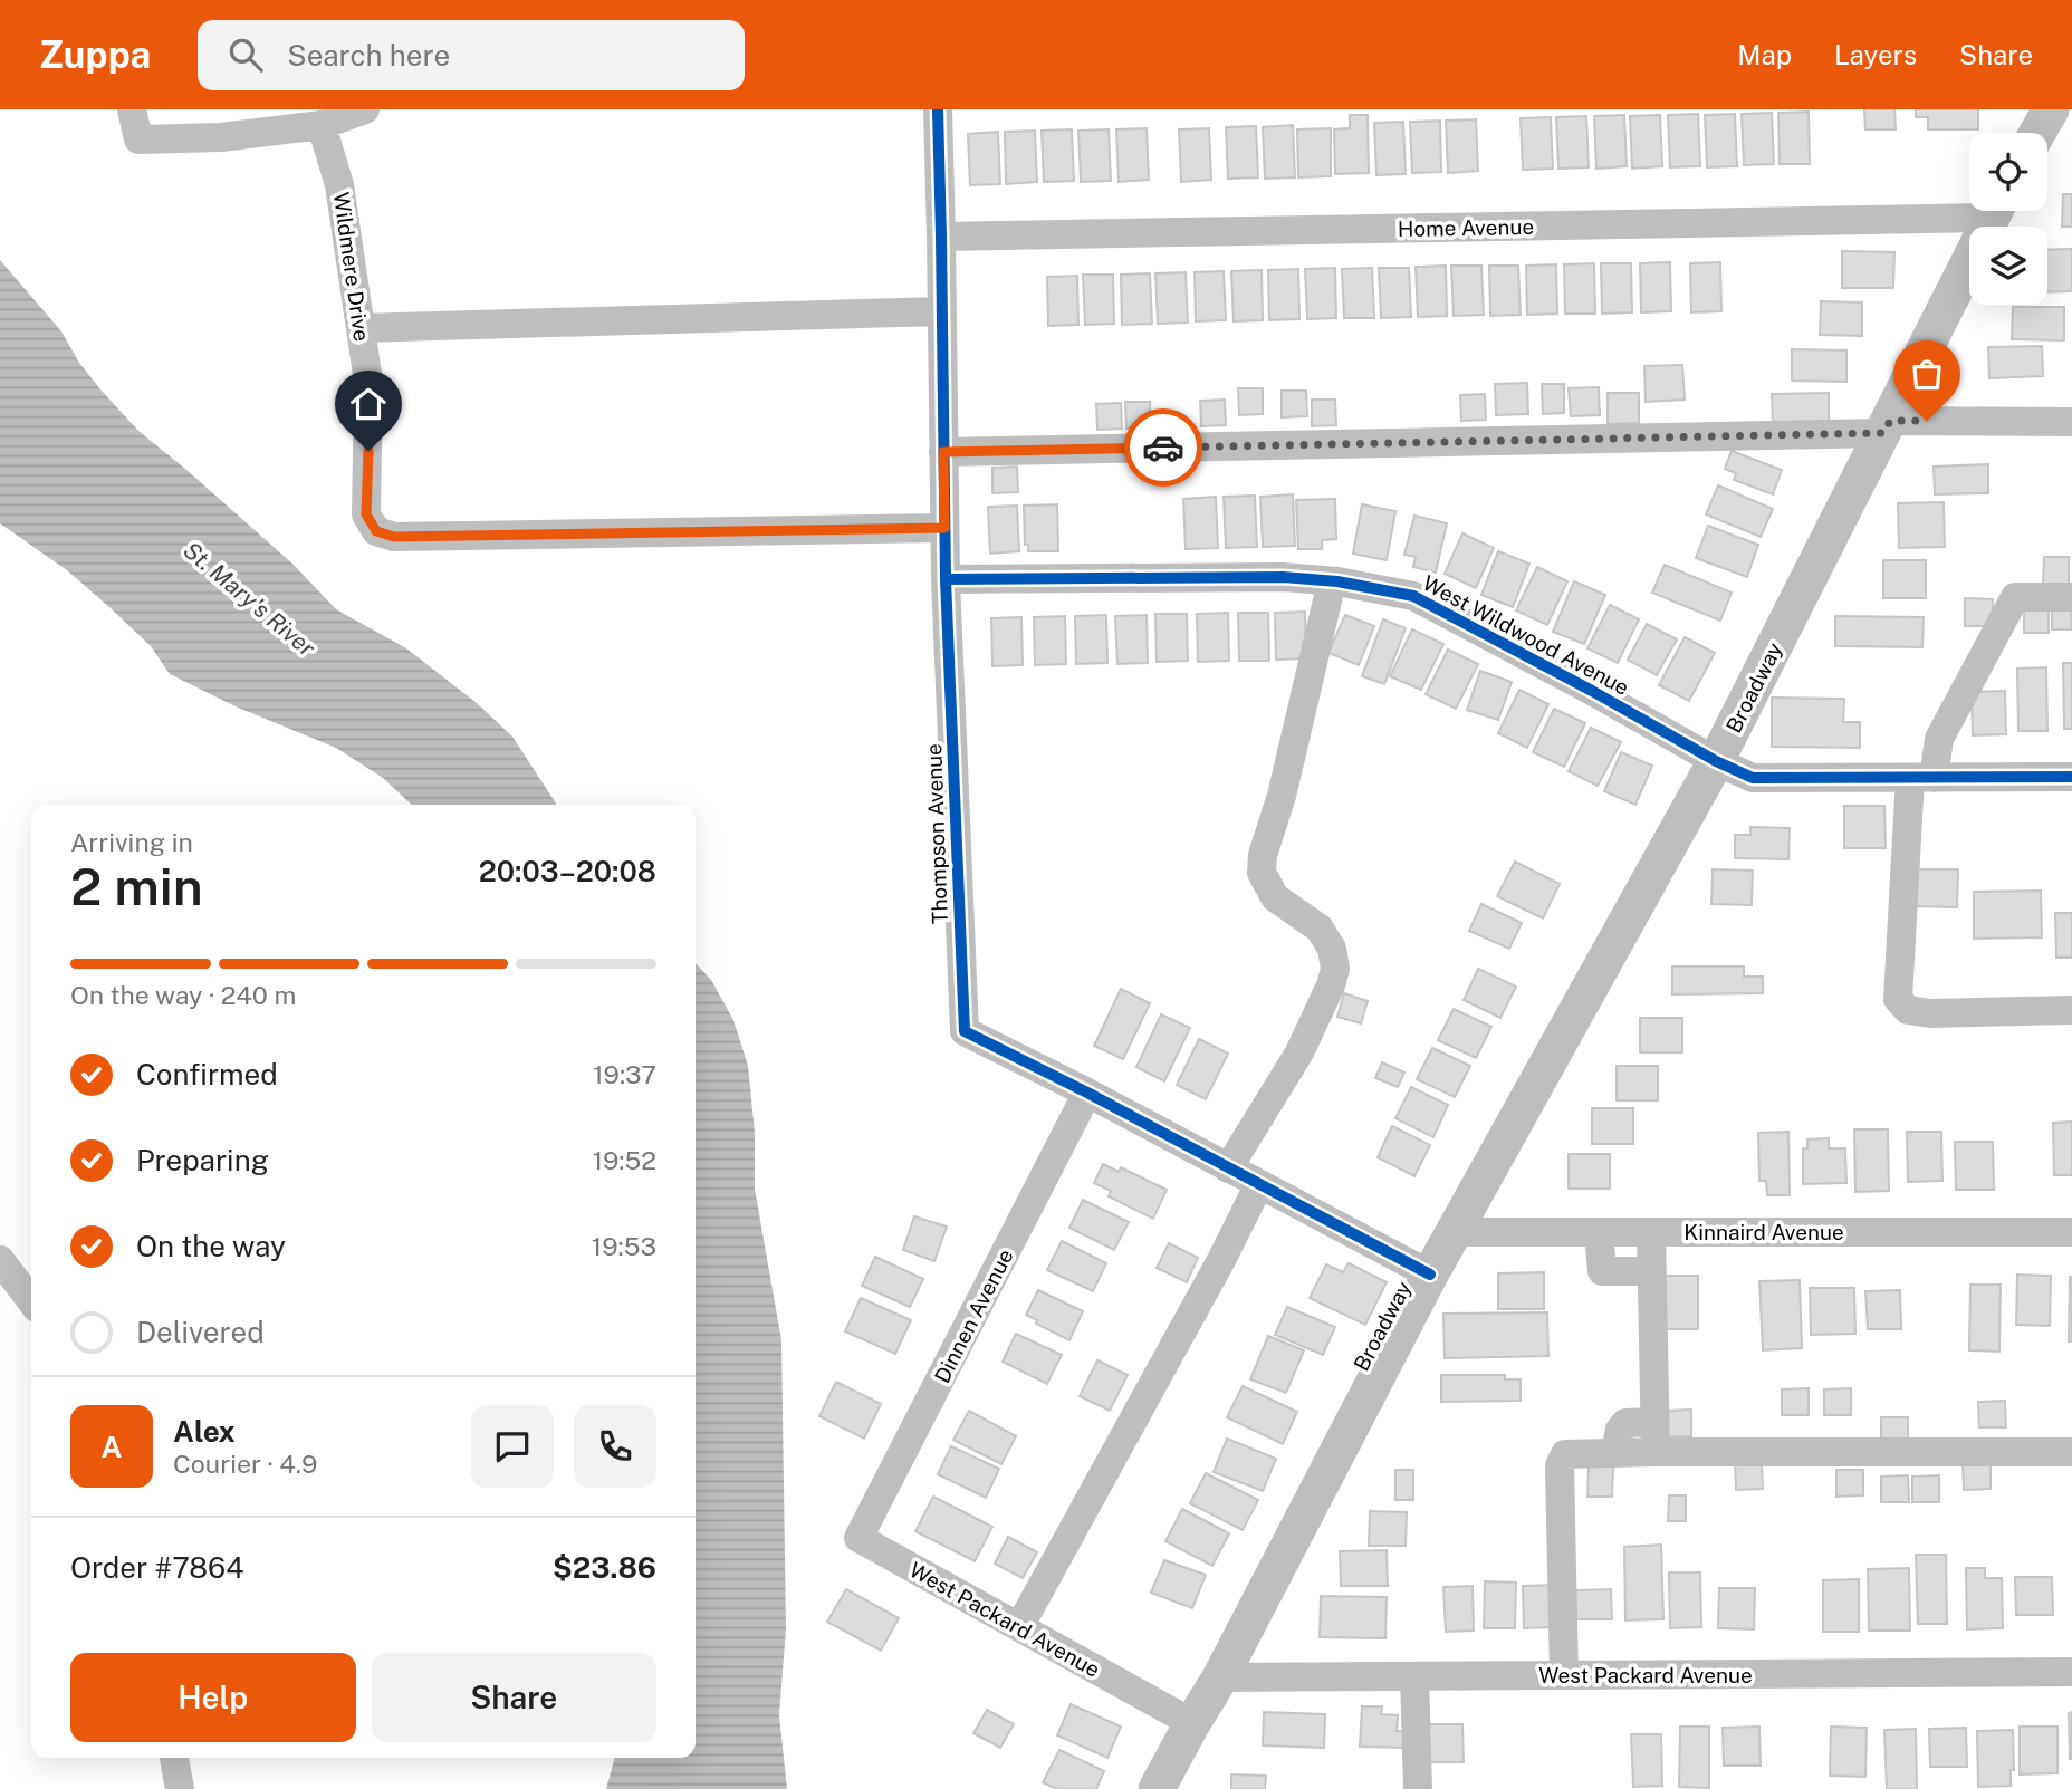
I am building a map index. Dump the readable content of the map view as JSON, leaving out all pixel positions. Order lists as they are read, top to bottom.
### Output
{
  "streets": {
    "main road": ["Broadway"],
    "street": [
      "Home Avenue",
      "Wildmere Drive",
      "West Wildwood Avenue",
      "Thompson Avenue",
      "Kinnaird Avenue",
      "Dinnen Avenue",
      "West Packard Avenue"
    ]
  },
  "crossings": [
    ["Home Avenue", "Thompson Avenue"],
    ["Wildmere Drive", "Thompson Avenue"],
    ["West Wildwood Avenue", "Broadway"],
    ["West Wildwood Avenue", "Thompson Avenue"],
    ["Broadway", "Thompson Avenue"],
    ["Broadway", "Kinnaird Avenue"],
    ["Broadway", "West Packard Avenue"],
    ["Thompson Avenue", "Dinnen Avenue"],
    ["Dinnen Avenue", "West Packard Avenue"]
  ],
  "water": ["St. Mary's River"],
  "page": {
    "header": "Zuppa",
    "search": "Search here",
    "nav": ["Map", "Layers", "Share"],
    "heading": ["2 min", "Arriving in", "20:03–20:08"],
    "panel": [
      "Alex",
      "Courier · 4.9",
      "Order #7864",
      "$23.86"
    ],
    "bar": "On the way · 240 m",
    "list": [
      ["Confirmed", "19:37"],
      ["Preparing", "19:52"],
      ["On the way", "19:53"],
      "Delivered"
    ],
    "round": "A",
    "buttons": ["Help", "Share"]
  }
}
